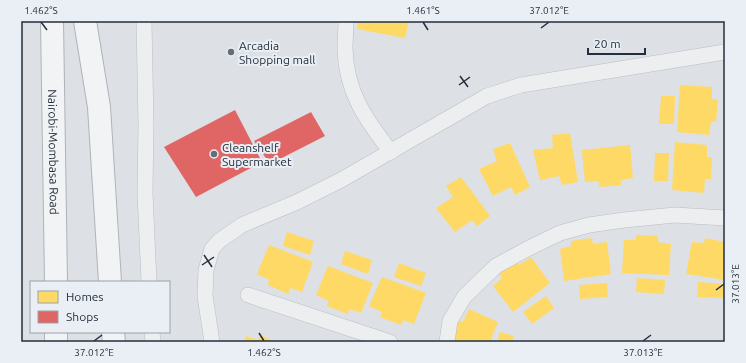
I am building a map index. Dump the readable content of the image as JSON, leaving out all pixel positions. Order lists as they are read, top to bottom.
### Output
{
  "streets": {
    "highway": ["Nairobi-Mombasa Road"]
  },
  "places": ["Arcadia Shopping mall", "Cleanshelf Supermarket"],
  "legend": ["Homes", "Shops"],
  "scale_bar": "20 m",
  "coordinates": [
    "1.462°S",
    "1.461°S",
    "37.012°E",
    "37.013°E"
  ]
}
